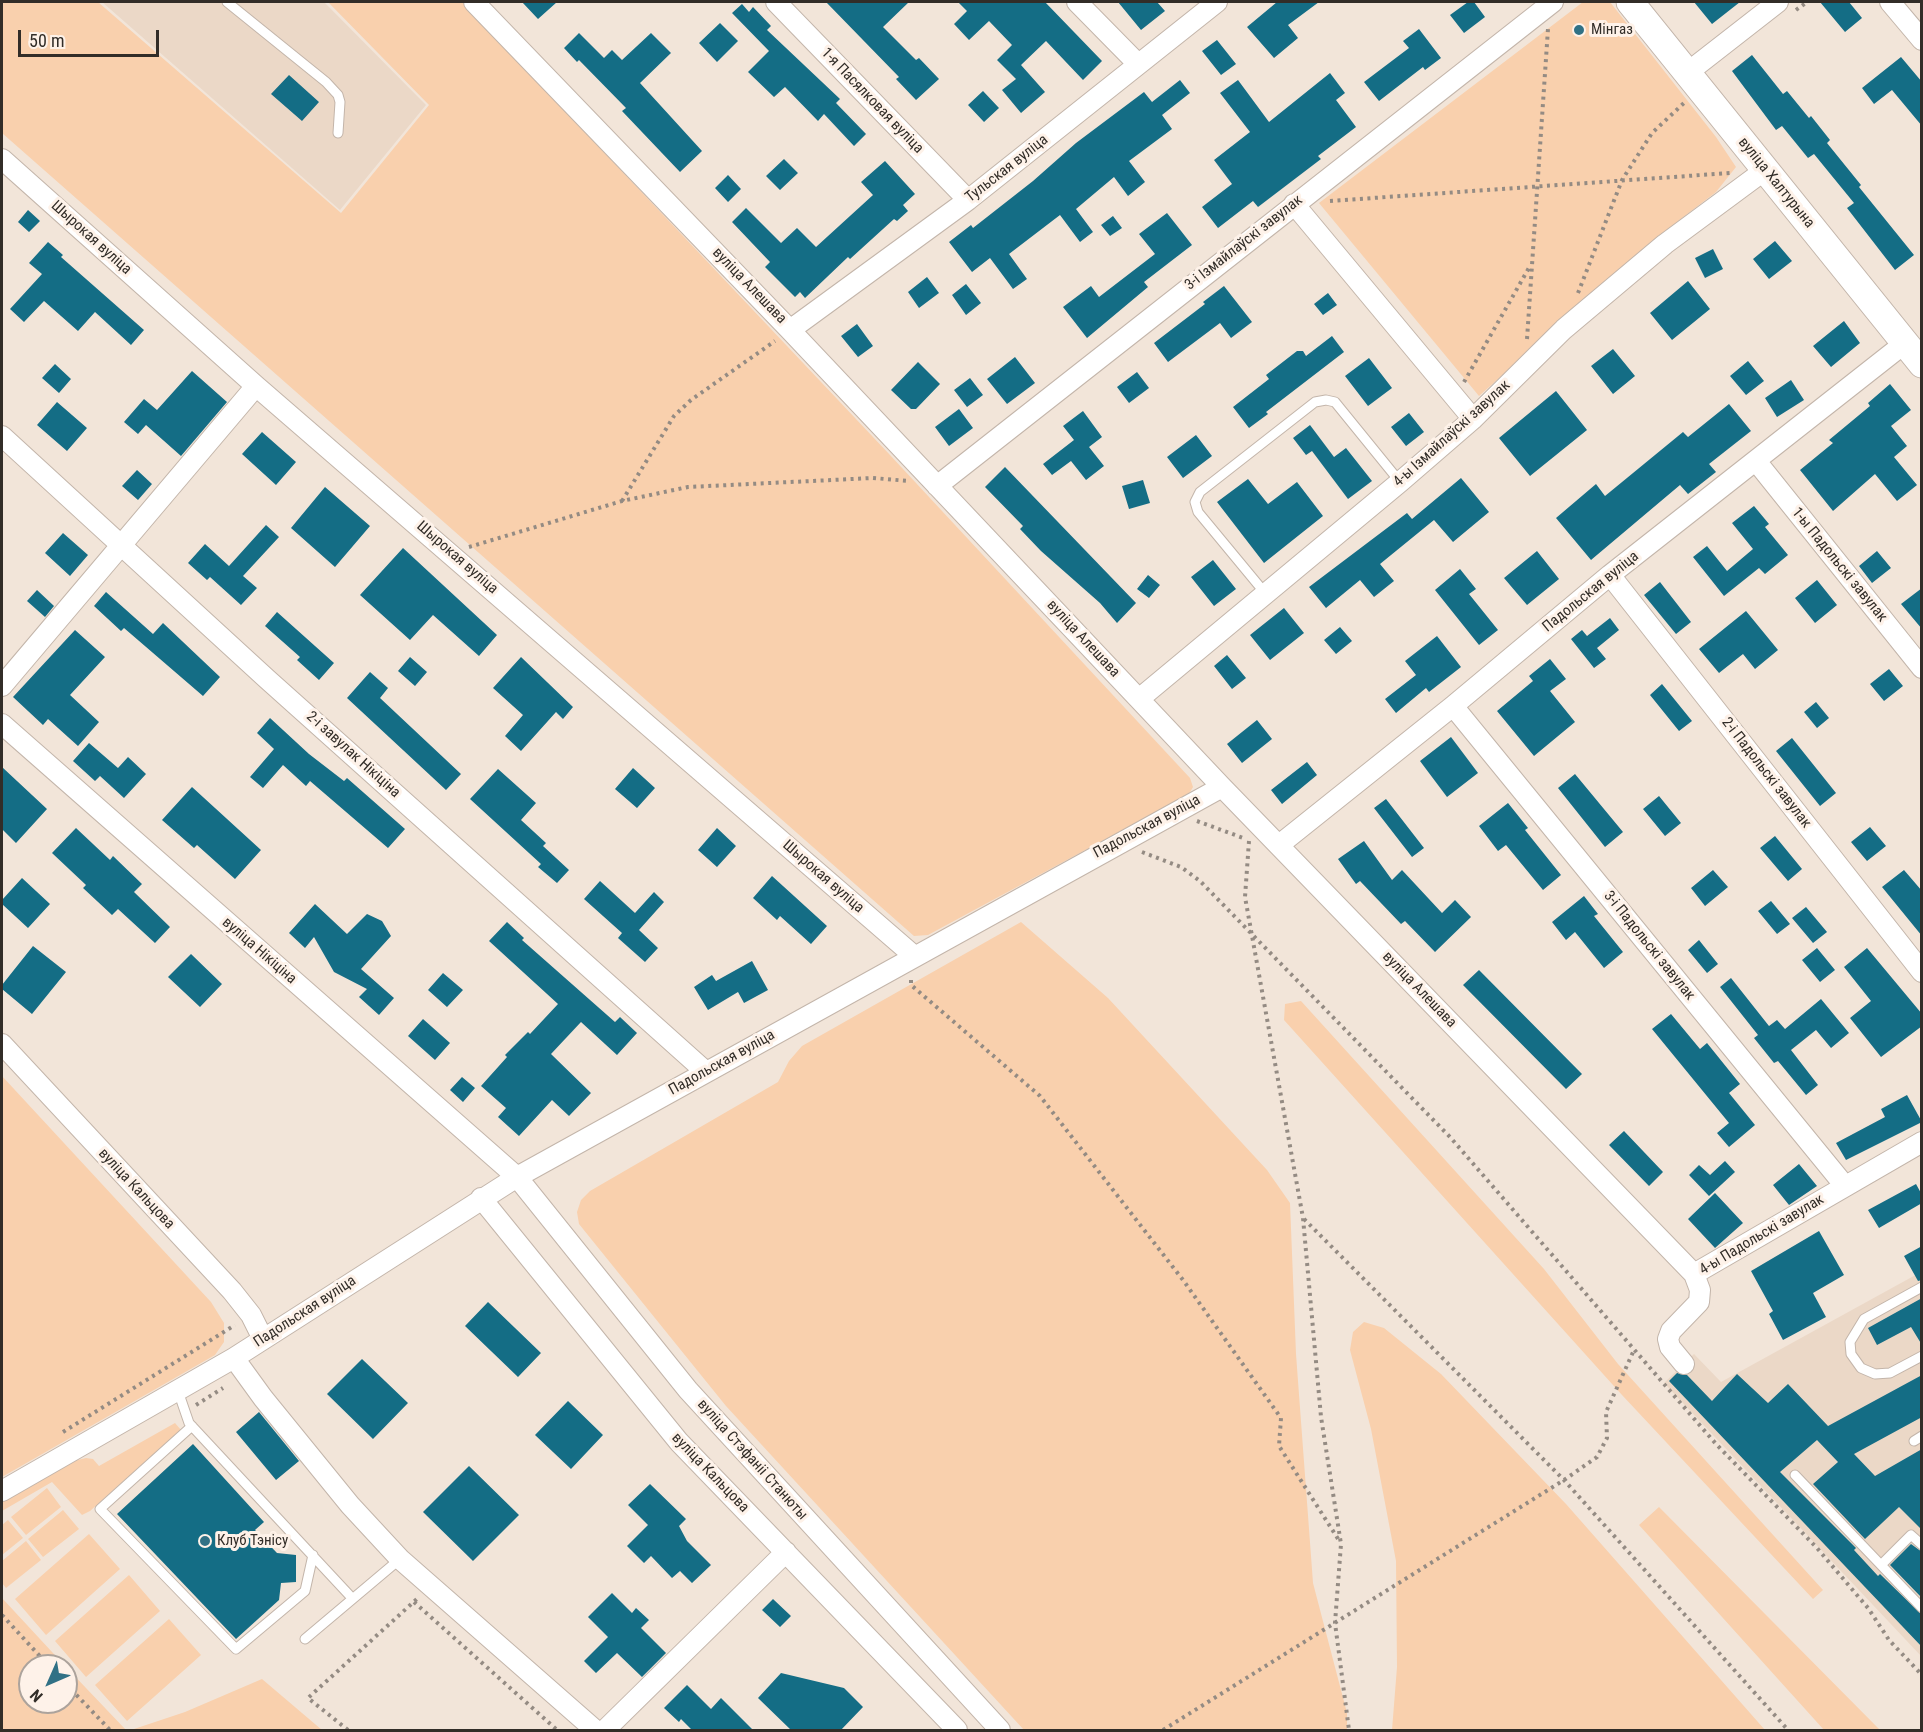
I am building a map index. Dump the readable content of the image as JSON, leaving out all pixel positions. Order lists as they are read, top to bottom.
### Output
{
  "streets": {
    "street": [
      "1-я Пасялковая вуліца",
      "Тульская вуліца",
      "вуліца Халтурына",
      "Шырокая вуліца",
      "3-і Ізмайлаўскі завулак",
      "вуліца Алешава",
      "4-ы Ізмайлаўскі завулак",
      "1-ы Падольскі завулак",
      "Падольская вуліца",
      "2-і завулак Нікіціна",
      "2-і Падольскі завулак",
      "3-і Падольскі завулак",
      "вуліца Нікіціна",
      "вуліца Кальцова",
      "4-ы Падольскі завулак",
      "вуліца Стэфаніі Станюты"
    ]
  },
  "crossings": [
    ["1-я Пасялковая вуліца", "Тульская вуліца"],
    ["Тульская вуліца", "вуліца Алешава"],
    ["вуліца Халтурына", "4-ы Ізмайлаўскі завулак"],
    ["вуліца Халтурына", "Падольская вуліца"],
    ["Шырокая вуліца", "Падольская вуліца"],
    ["3-і Ізмайлаўскі завулак", "вуліца Алешава"],
    ["вуліца Алешава", "4-ы Ізмайлаўскі завулак"],
    ["вуліца Алешава", "Падольская вуліца"],
    ["вуліца Алешава", "4-ы Падольскі завулак"],
    ["1-ы Падольскі завулак", "Падольская вуліца"],
    ["Падольская вуліца", "2-і завулак Нікіціна"],
    ["Падольская вуліца", "2-і Падольскі завулак"],
    ["Падольская вуліца", "3-і Падольскі завулак"],
    ["Падольская вуліца", "вуліца Нікіціна"],
    ["Падольская вуліца", "вуліца Кальцова"],
    ["Падольская вуліца", "вуліца Стэфаніі Станюты"],
    ["3-і Падольскі завулак", "4-ы Падольскі завулак"],
    ["вуліца Нікіціна", "вуліца Стэфаніі Станюты"]
  ],
  "places": ["Мінгаз", "Клуб Тэнісу"],
  "scale_bar": "50 m",
  "north": "bottom left"
}
